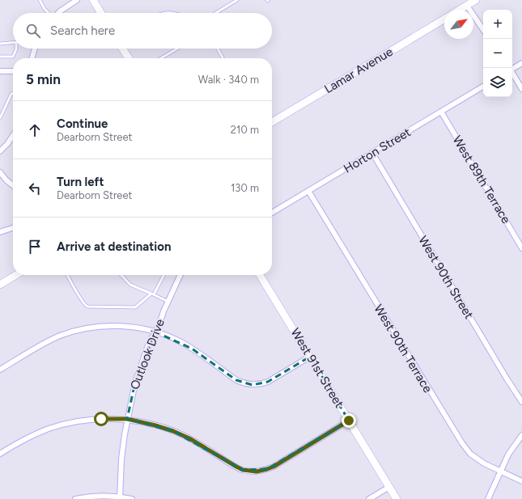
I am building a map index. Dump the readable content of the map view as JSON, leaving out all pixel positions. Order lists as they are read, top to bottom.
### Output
{
  "streets": {
    "street": [
      "Lamar Avenue",
      "Horton Street",
      "West 89th Terrace",
      "West 90th Street",
      "West 90th Terrace",
      "Outlook Drive",
      "West 91st Street"
    ]
  },
  "crossings": [
    ["Horton Street", "West 89th Terrace"],
    ["Horton Street", "West 90th Street"],
    ["Horton Street", "West 90th Terrace"]
  ],
  "north": "top right",
  "page": {
    "map_buttons": ["+", "−"],
    "search": "Search here",
    "heading": ["5 min", "Walk · 340 m"],
    "list": [
      ["Continue", "Dearborn Street", "210 m"],
      ["Turn left", "Dearborn Street", "130 m"],
      "Arrive at destination"
    ]
  }
}
